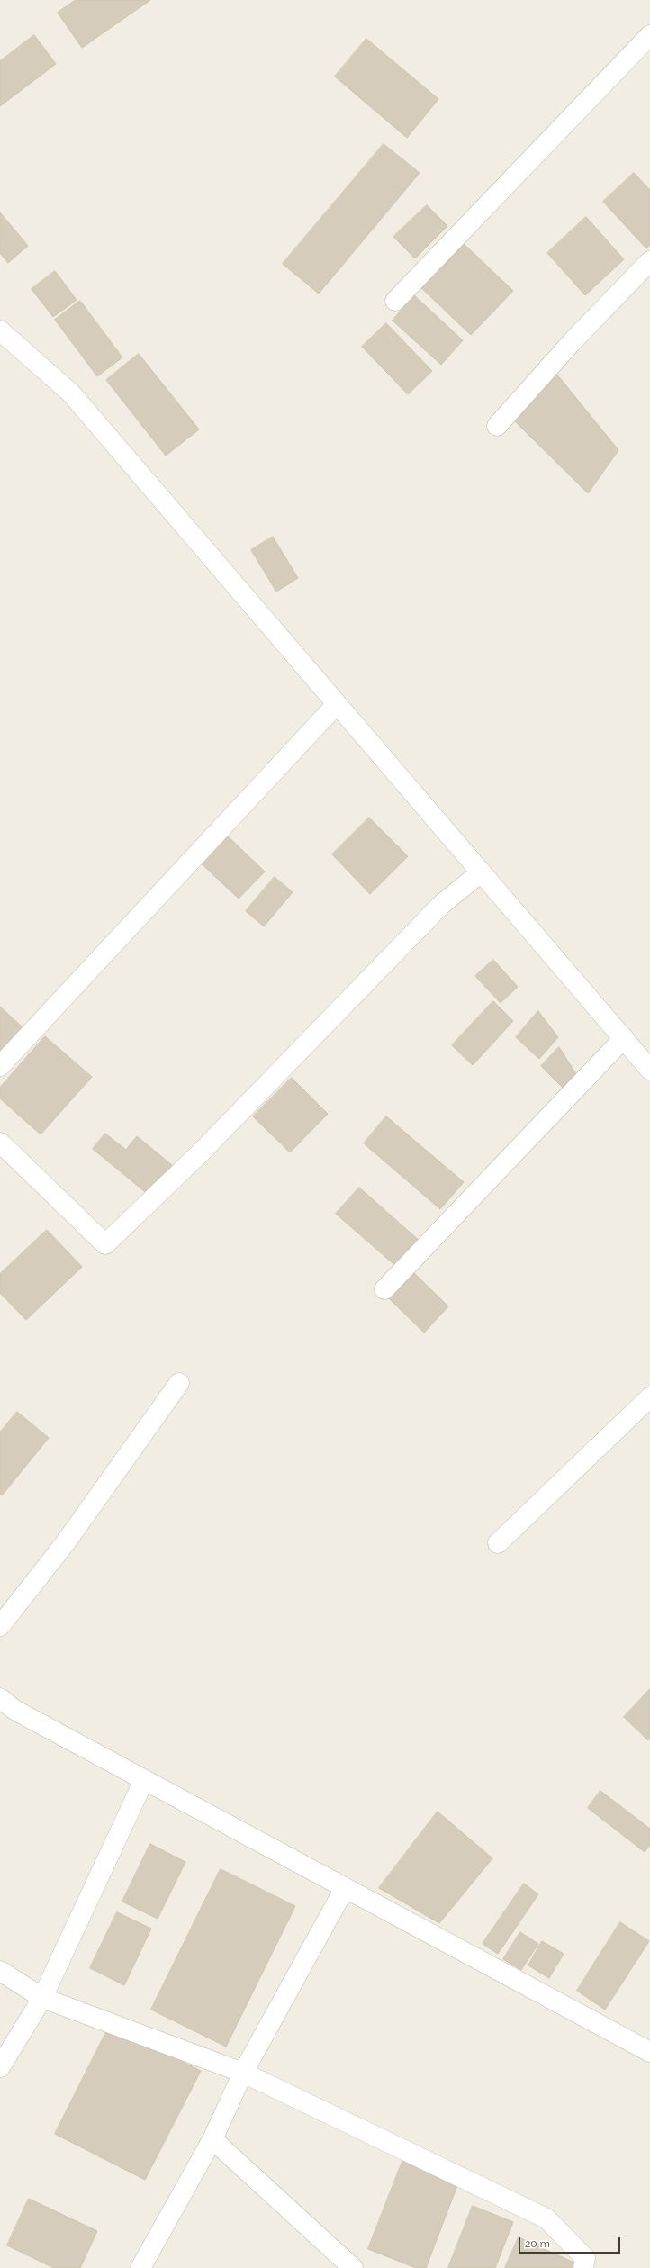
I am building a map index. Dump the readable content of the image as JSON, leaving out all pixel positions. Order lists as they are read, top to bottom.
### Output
{
  "scale_bar": "20 m"
}
